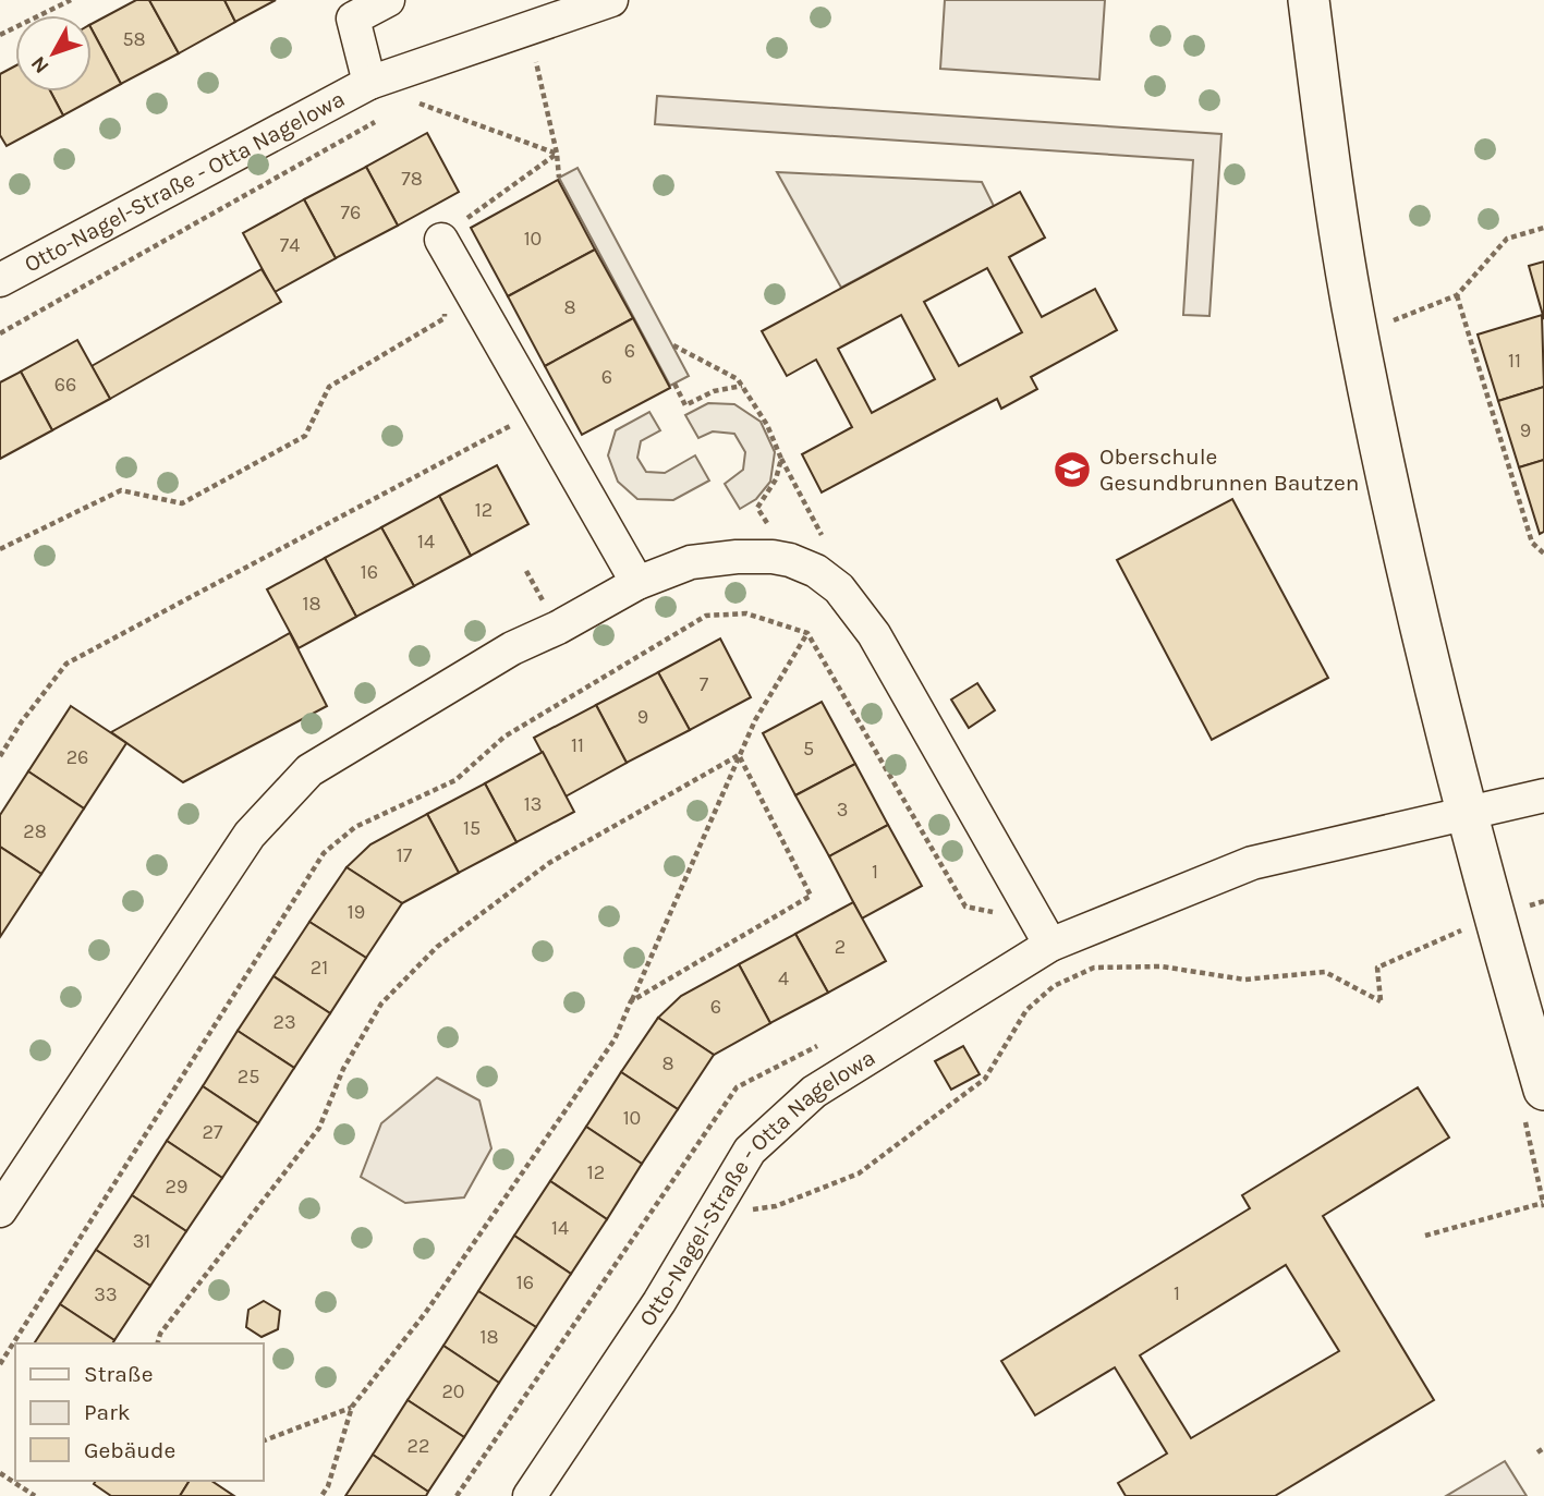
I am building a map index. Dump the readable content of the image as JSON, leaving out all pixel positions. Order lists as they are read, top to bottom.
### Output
{
  "streets": {
    "street": ["Otto-Nagel-Straße - Otta Nagelowa"]
  },
  "places": {
    "school or university": ["Oberschule Gesundbrunnen Bautzen"]
  },
  "house_numbers": [
    "58",
    "78",
    "76",
    "10",
    "74",
    "8",
    "6",
    "11",
    "6",
    "66",
    "9",
    "12",
    "14",
    "16",
    "18",
    "7",
    "9",
    "11",
    "5",
    "26",
    "13",
    "3",
    "15",
    "28",
    "17",
    "1",
    "19",
    "2",
    "21",
    "4",
    "6",
    "23",
    "8",
    "25",
    "10",
    "27",
    "12",
    "29",
    "14",
    "31",
    "16",
    "1",
    "33",
    "18",
    "20",
    "22"
  ],
  "legend": ["Straße", "Park", "Gebäude"],
  "north": "bottom left"
}
